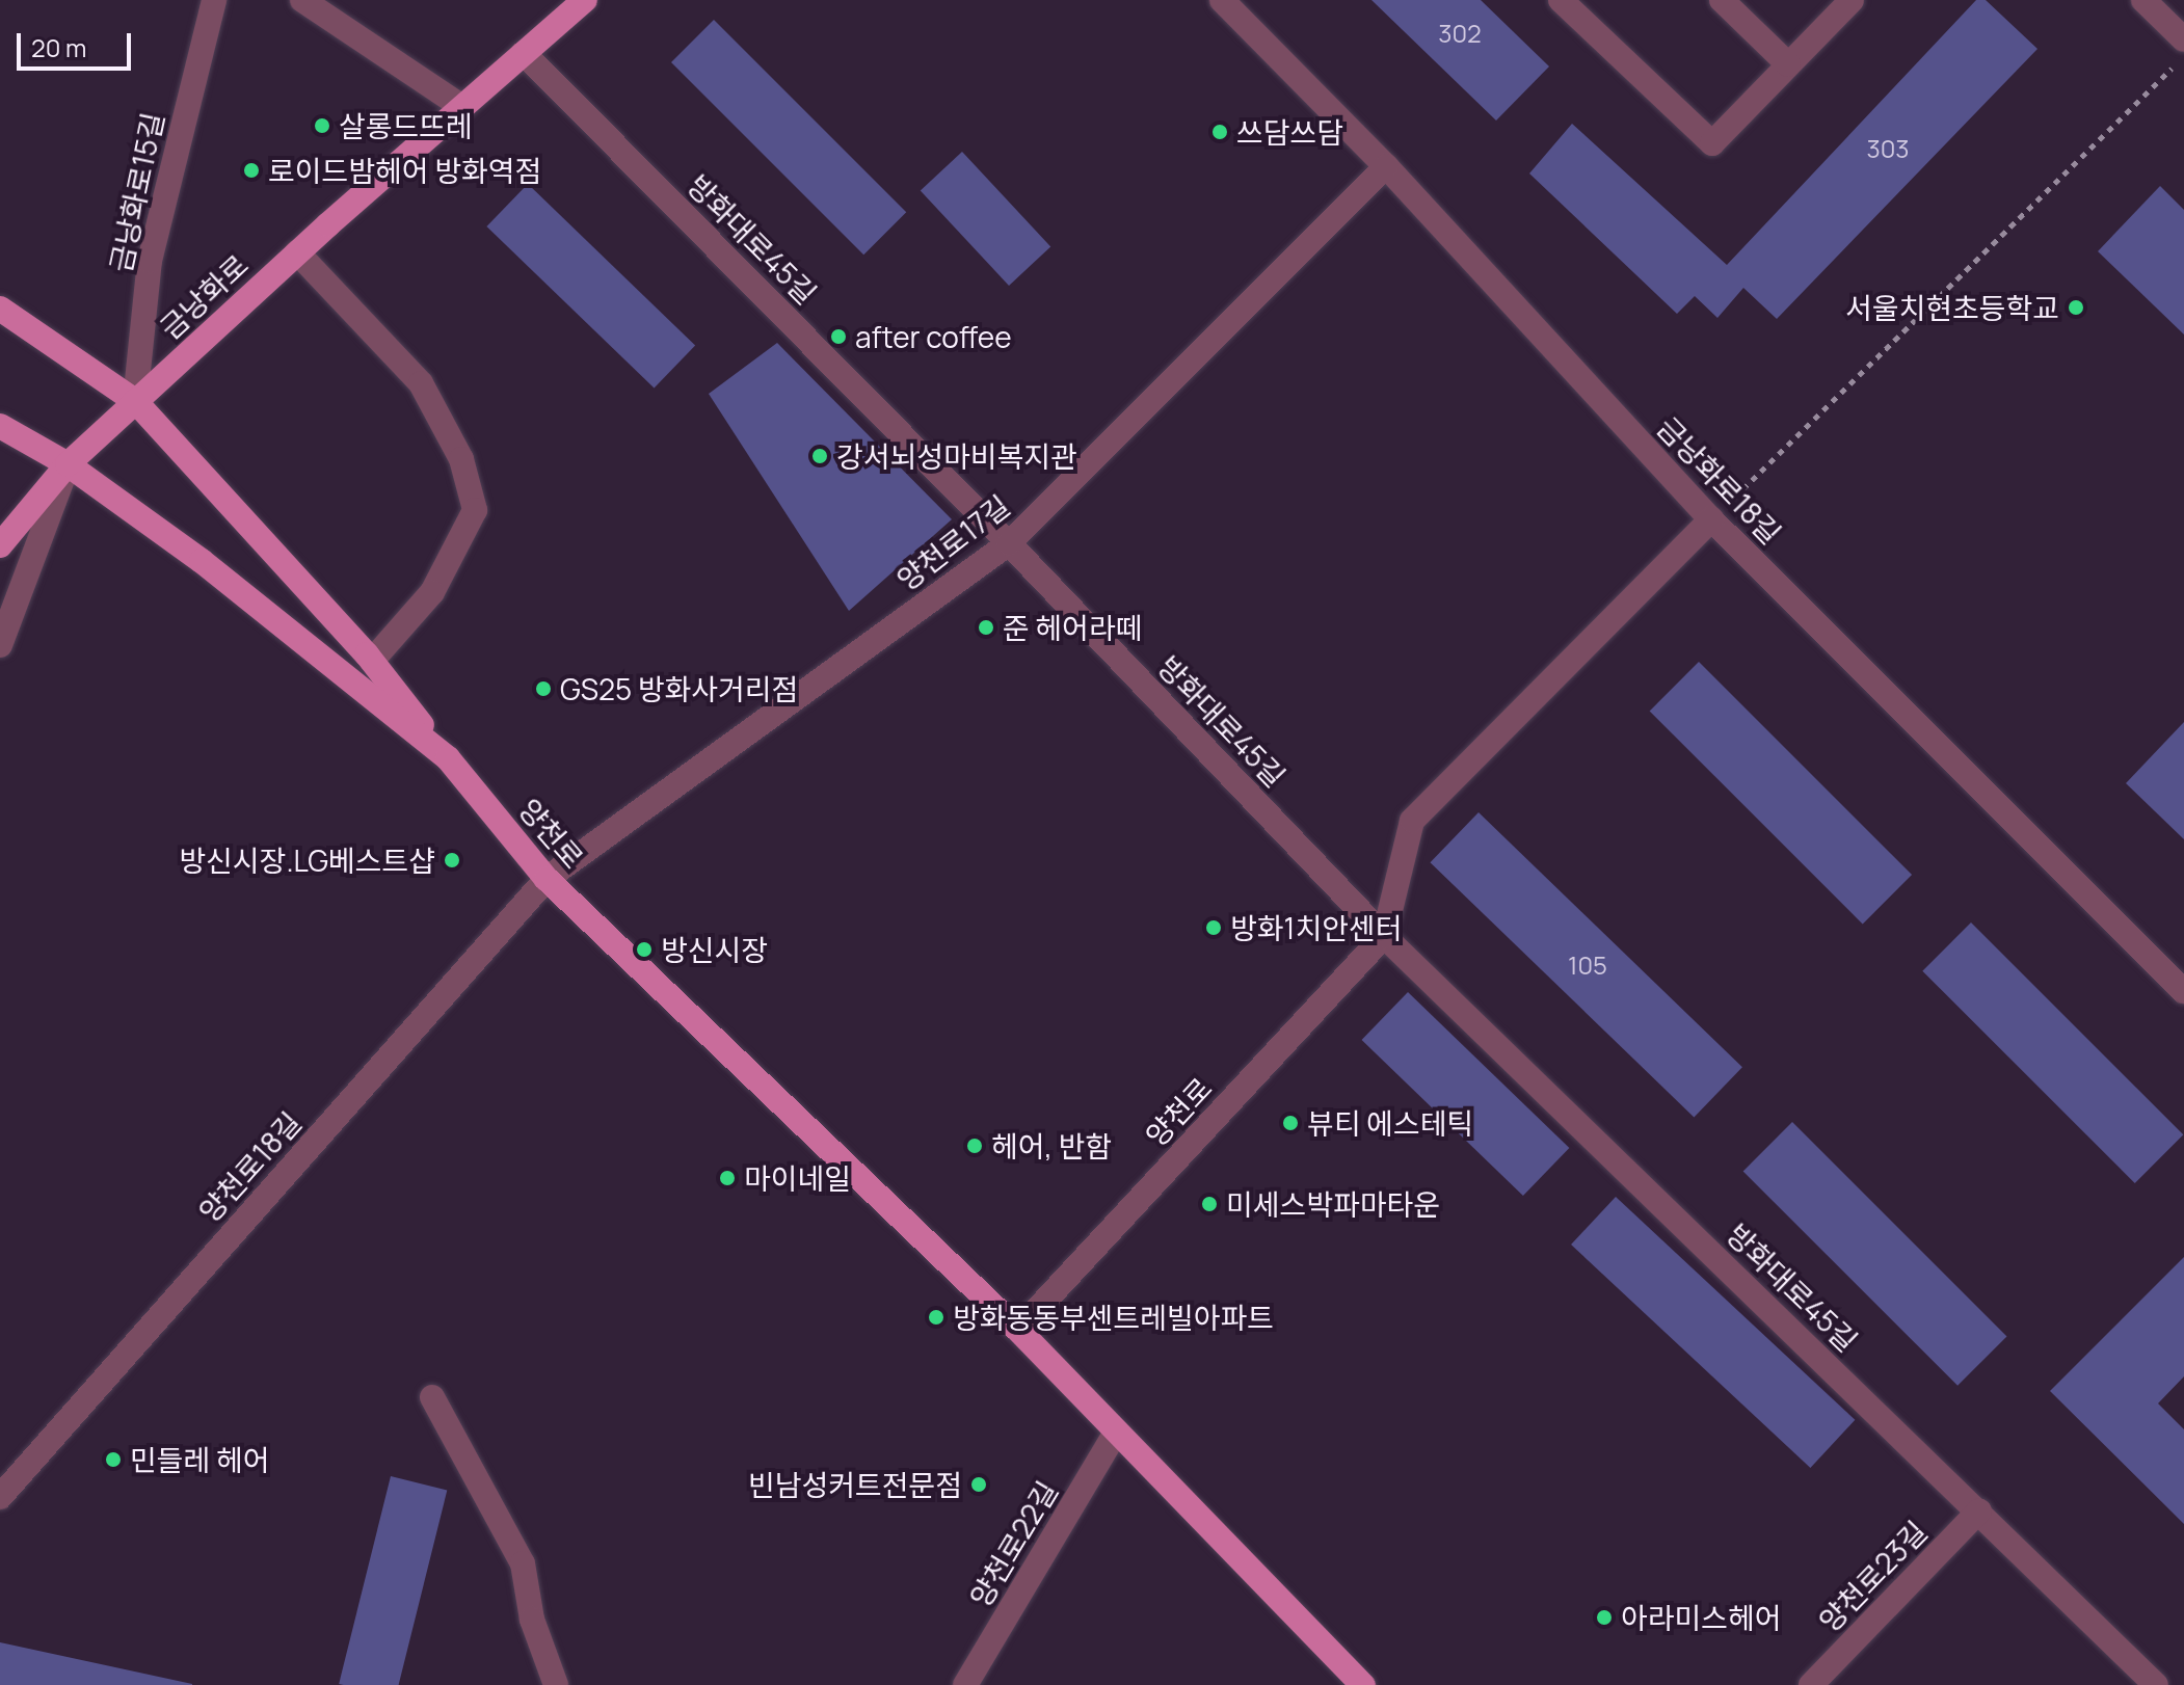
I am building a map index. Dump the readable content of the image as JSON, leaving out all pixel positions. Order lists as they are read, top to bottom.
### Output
{
  "streets": {
    "main road": ["금낭화로", "양천로"],
    "street": [
      "금낭화로15길",
      "방화대로45길",
      "금낭화로18길",
      "양천로17길",
      "양천로18길",
      "양천로22길",
      "양천로23길"
    ]
  },
  "crossings": [
    ["금낭화로15길", "금낭화로"],
    ["방화대로45길", "금낭화로"],
    ["방화대로45길", "양천로17길"],
    ["방화대로45길", "양천로"],
    ["방화대로45길", "양천로23길"],
    ["금낭화로", "양천로"],
    ["금낭화로18길", "양천로17길"],
    ["양천로17길", "양천로"],
    ["양천로17길", "양천로18길"],
    ["양천로", "양천로18길"],
    ["양천로", "양천로22길"]
  ],
  "places": [
    "살롱드뜨레",
    "쓰담쓰담",
    "로이드밤헤어 방화역점",
    "서울치현초등학교",
    "after coffee",
    "강서뇌성마비복지관",
    "준 헤어라떼",
    "GS25 방화사거리점",
    "방신시장.LG베스트샵",
    "방화1치안센터",
    "방신시장",
    "뷰티 에스테틱",
    "헤어, 반함",
    "마이네일",
    "미세스박파마타운",
    "방화동동부센트레빌아파트",
    "민들레 헤어",
    "빈남성커트전문점",
    "아라미스헤어"
  ],
  "house_numbers": ["302", "303", "105"],
  "scale_bar": "20 m"
}
